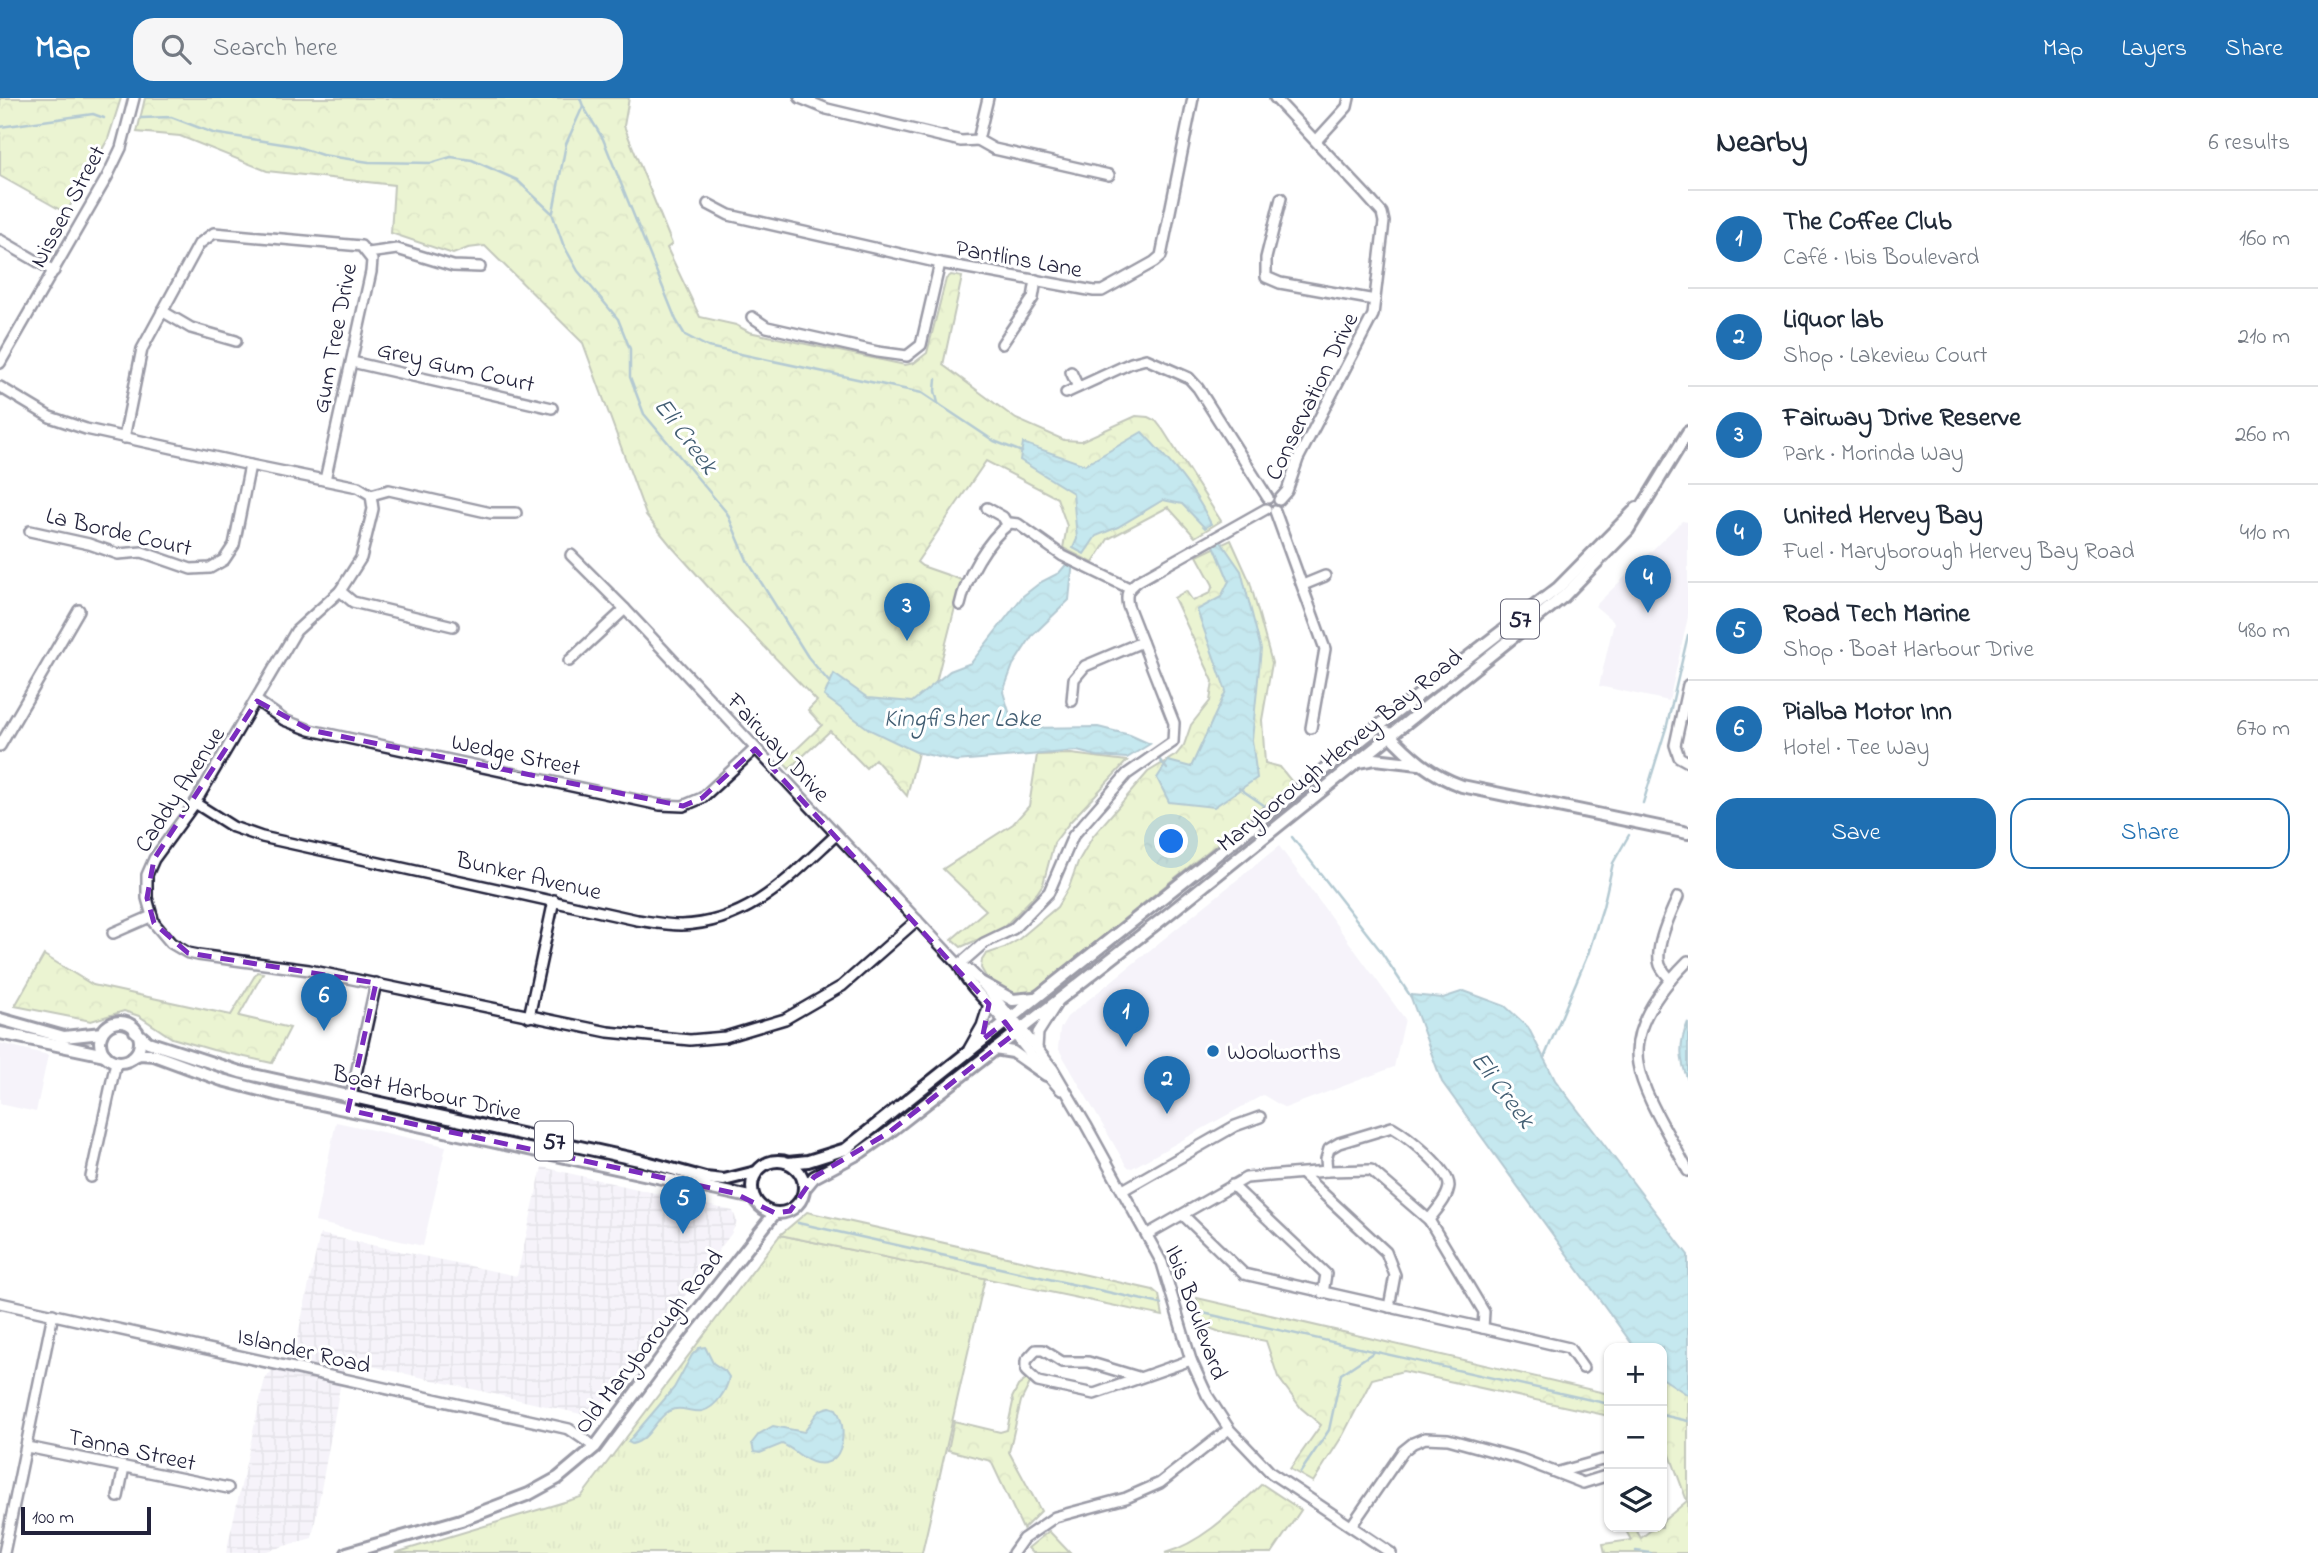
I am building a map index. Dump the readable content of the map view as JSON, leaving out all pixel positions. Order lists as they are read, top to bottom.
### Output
{
  "streets": {
    "main road": [
      "57",
      "Maryborough Hervey Bay Road",
      "Boat Harbour Drive",
      "Old Maryborough Road"
    ],
    "street": [
      "Nissen Street",
      "Pantlins Lane",
      "Gum Tree Drive",
      "Grey Gum Court",
      "Conservation Drive",
      "La Borde Court",
      "Fairway Drive",
      "Wedge Street",
      "Caddy Avenue",
      "Bunker Avenue",
      "Ibis Boulevard",
      "Islander Road",
      "Tanna Street"
    ]
  },
  "crossings": [
    ["Gum Tree Drive", "Grey Gum Court"],
    ["57", "Maryborough Hervey Bay Road"],
    ["57", "Boat Harbour Drive"],
    ["57", "Old Maryborough Road"],
    ["Fairway Drive", "Maryborough Hervey Bay Road"],
    ["Fairway Drive", "Wedge Street"],
    ["Fairway Drive", "Caddy Avenue"],
    ["Fairway Drive", "Bunker Avenue"],
    ["Fairway Drive", "Ibis Boulevard"],
    ["Maryborough Hervey Bay Road", "Boat Harbour Drive"],
    ["Maryborough Hervey Bay Road", "Ibis Boulevard"],
    ["Maryborough Hervey Bay Road", "Old Maryborough Road"],
    ["Wedge Street", "Caddy Avenue"],
    ["Caddy Avenue", "Bunker Avenue"],
    ["Boat Harbour Drive", "Old Maryborough Road"],
    ["Old Maryborough Road", "Islander Road"]
  ],
  "water": ["Eli Creek", "Kingfisher Lake"],
  "places": ["Woolworths"],
  "scale_bar": "100 m",
  "page": {
    "header": "Map",
    "search": "Search here",
    "nav": ["Map", "Layers", "Share"],
    "heading": ["Nearby", "6 results"],
    "list": [
      {
        "mark": "1",
        "name": "The Coffee Club",
        "note": "Café · Ibis Boulevard",
        "value": "160 m"
      },
      {
        "mark": "2",
        "name": "Liquor lab",
        "note": "Shop · Lakeview Court",
        "value": "210 m"
      },
      {
        "mark": "3",
        "name": "Fairway Drive Reserve",
        "note": "Park · Morinda Way",
        "value": "260 m"
      },
      {
        "mark": "4",
        "name": "United Hervey Bay",
        "note": "Fuel · Maryborough Hervey Bay Road",
        "value": "410 m"
      },
      {
        "mark": "5",
        "name": "Road Tech Marine",
        "note": "Shop · Boat Harbour Drive",
        "value": "480 m"
      },
      {
        "mark": "6",
        "name": "Pialba Motor Inn",
        "note": "Hotel · Tee Way",
        "value": "670 m"
      }
    ],
    "pins": [
      "4",
      "3",
      "6",
      "1",
      "2",
      "5"
    ],
    "buttons": ["Save", "Share"],
    "map_buttons": ["+", "−"],
    "scale": "100 m"
  }
}
